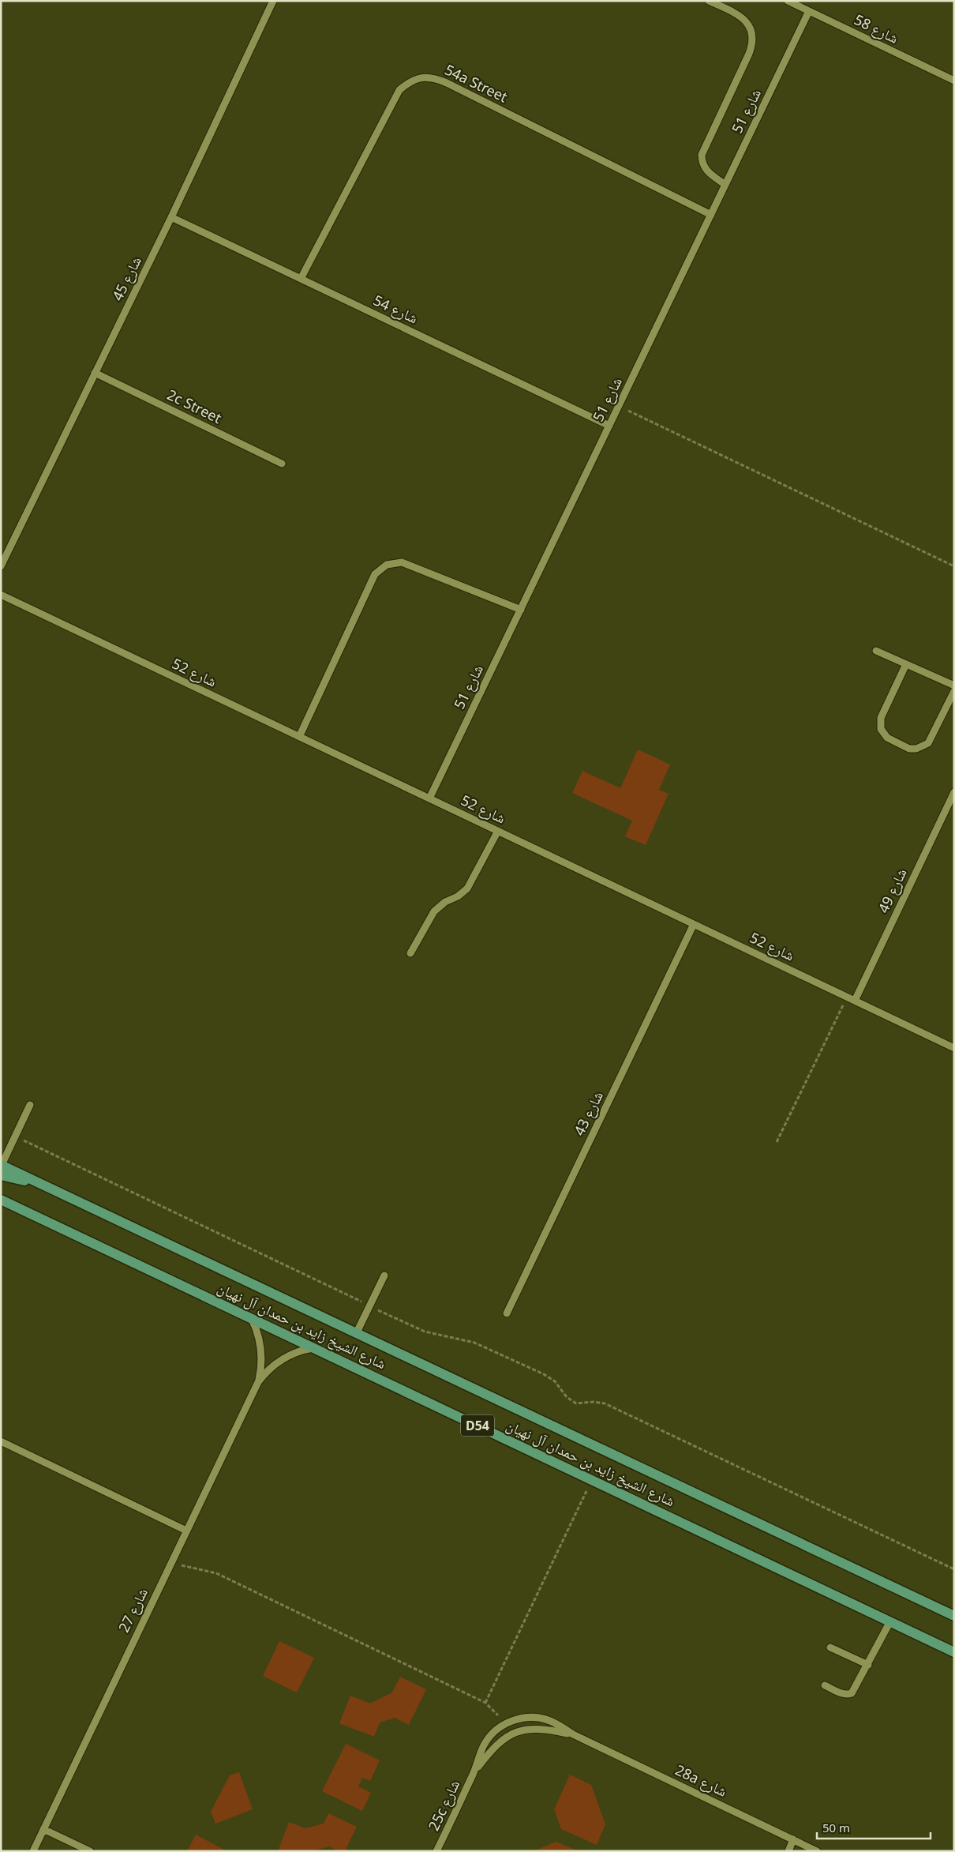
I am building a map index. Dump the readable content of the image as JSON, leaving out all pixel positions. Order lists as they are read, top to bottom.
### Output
{
  "streets": {
    "main road": ["شارع الشيخ زايد بن حمدان آل نهيان", "D54"],
    "street": [
      "شارع 58",
      "54a Street",
      "شارع 51",
      "شارع 45",
      "شارع 54",
      "2c Street",
      "شارع 52",
      "شارع 49",
      "شارع 43",
      "شارع 27",
      "28a شارع",
      "25c شارع"
    ]
  },
  "crossings": [
    ["شارع 58", "شارع 51"],
    ["54a Street", "شارع 51"],
    ["54a Street", "شارع 54"],
    ["شارع 51", "شارع 54"],
    ["شارع 51", "شارع 52"],
    ["شارع 45", "شارع 54"],
    ["شارع 45", "2c Street"],
    ["شارع 52", "شارع 49"],
    ["شارع 52", "شارع 43"],
    ["شارع الشيخ زايد بن حمدان آل نهيان", "شارع 27"],
    ["28a شارع", "25c شارع"]
  ],
  "scale_bar": "50 m"
}
